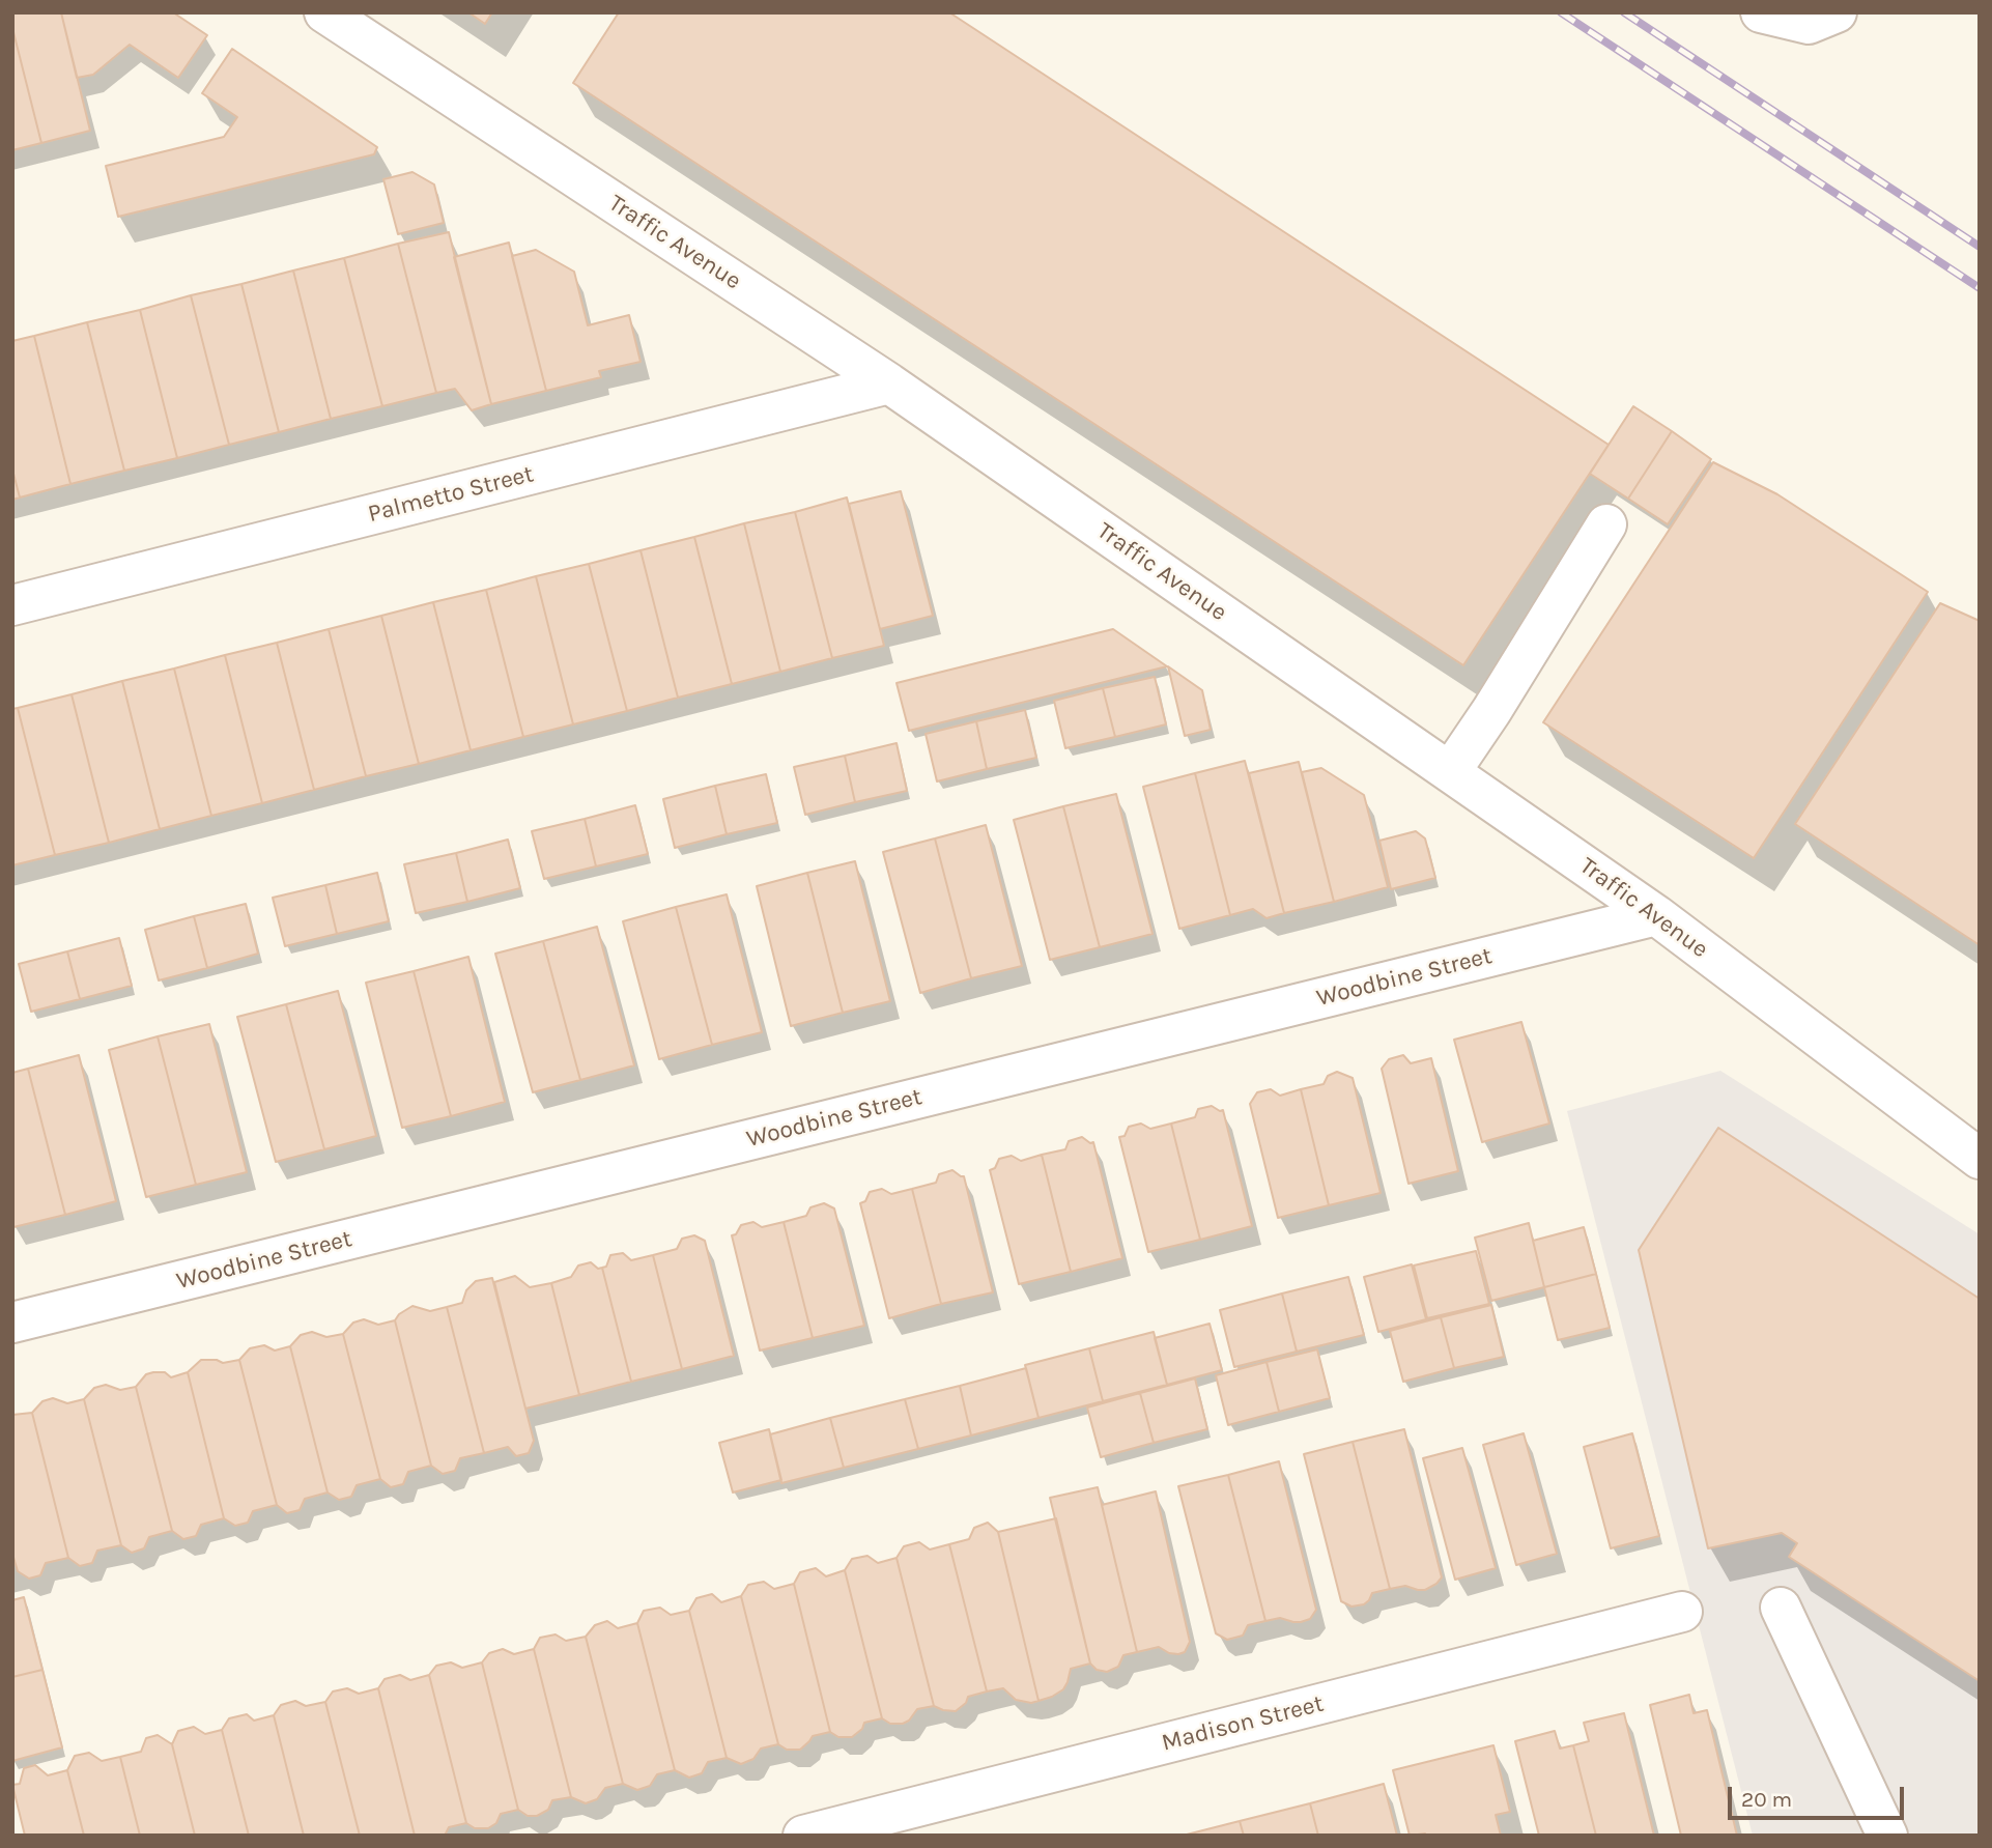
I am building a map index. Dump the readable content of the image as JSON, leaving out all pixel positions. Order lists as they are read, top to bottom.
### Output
{
  "streets": {
    "street": [
      "Traffic Avenue",
      "Palmetto Street",
      "Woodbine Street",
      "Madison Street"
    ]
  },
  "crossings": [
    ["Traffic Avenue", "Palmetto Street"],
    ["Traffic Avenue", "Woodbine Street"]
  ],
  "scale_bar": "20 m"
}
